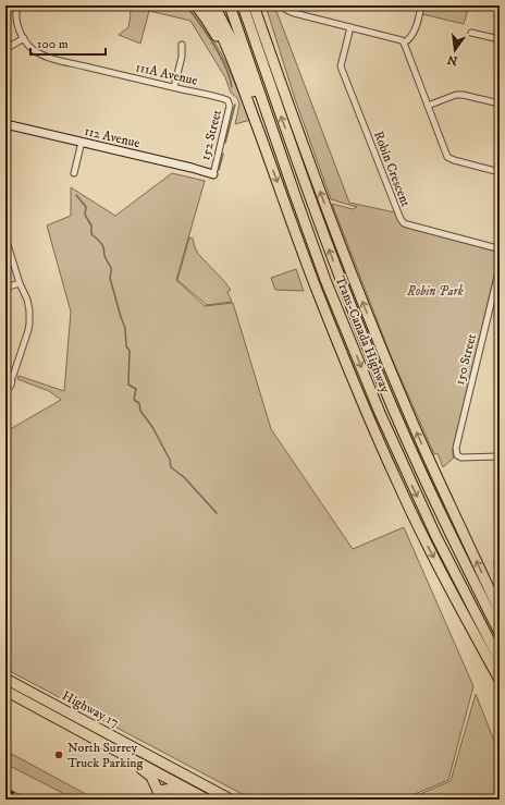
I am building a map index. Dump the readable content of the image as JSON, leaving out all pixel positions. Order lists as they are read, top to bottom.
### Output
{
  "streets": {
    "highway": ["Trans-Canada Highway", "Highway 17"],
    "street": [
      "111A Avenue",
      "152 Street",
      "112 Avenue",
      "Robin Crescent",
      "150 Street"
    ]
  },
  "crossings": [
    ["111A Avenue", "152 Street"],
    ["152 Street", "112 Avenue"]
  ],
  "parks": ["Robin Park"],
  "places": ["North Surrey Truck Parking"],
  "scale_bar": "100 m",
  "north": "bottom"
}
